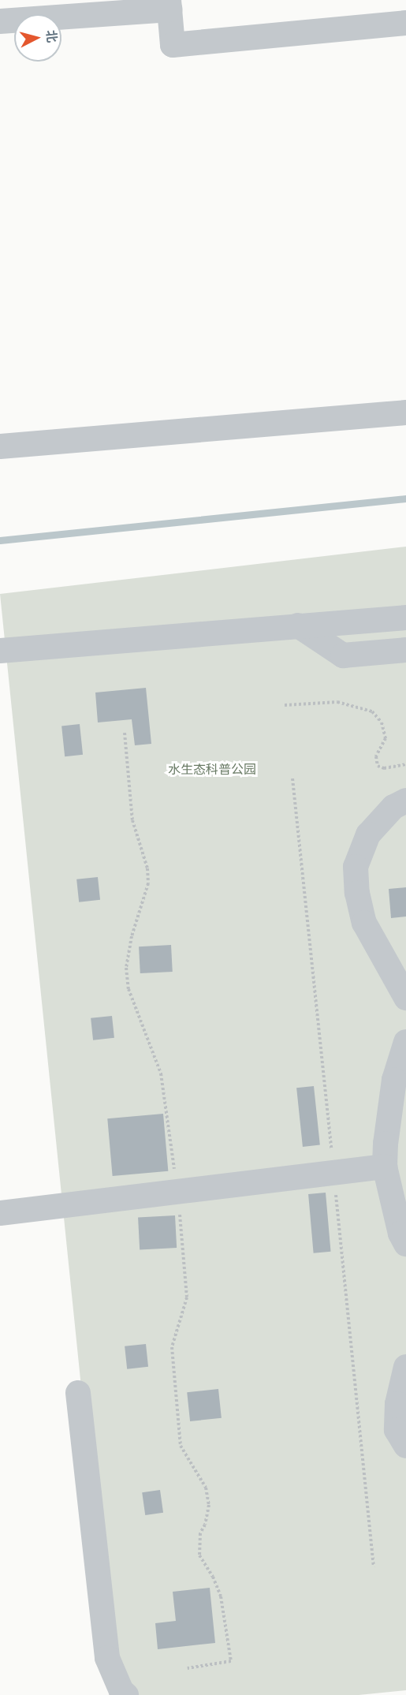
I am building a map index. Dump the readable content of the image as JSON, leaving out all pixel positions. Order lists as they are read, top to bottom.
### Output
{
  "parks": ["水生态科普公园"],
  "north": "right"
}
